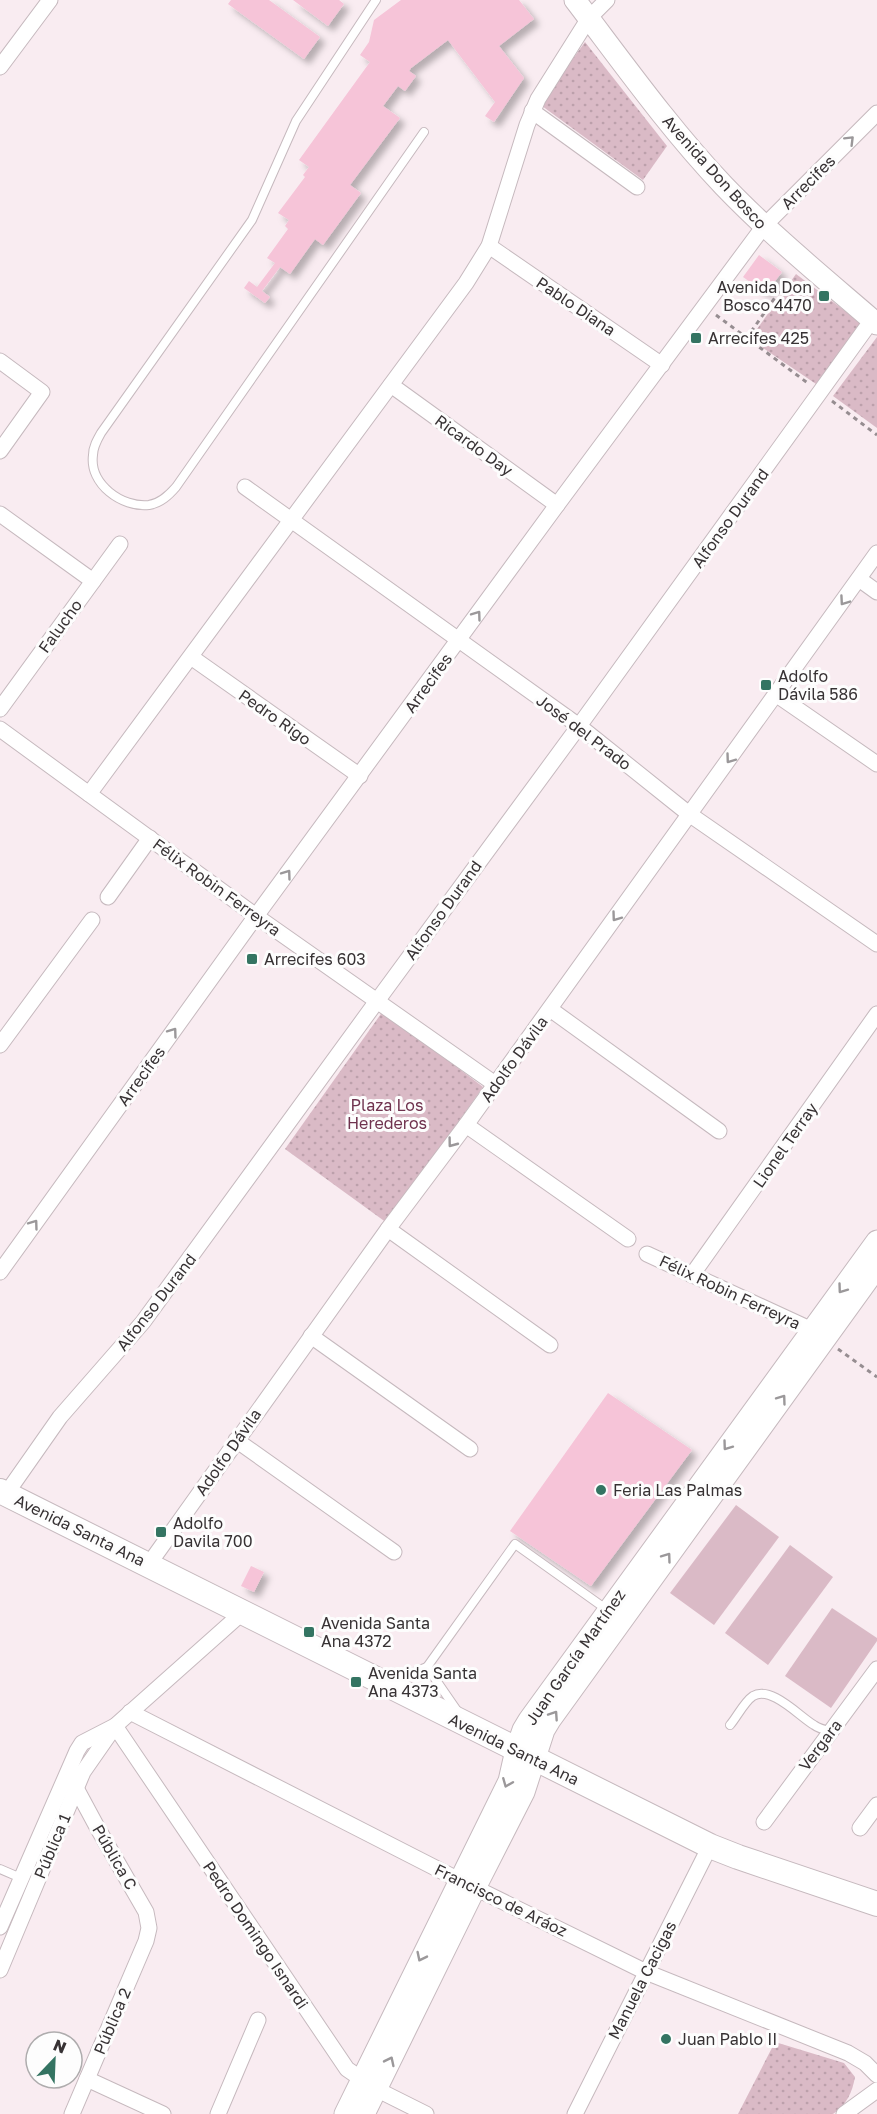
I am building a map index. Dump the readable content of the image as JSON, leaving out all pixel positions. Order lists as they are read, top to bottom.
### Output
{
  "streets": {
    "main road": ["Avenida Don Bosco", "Avenida Santa Ana", "Juan García Martínez"],
    "street": [
      "Arrecifes",
      "Pablo Diana",
      "Ricardo Day",
      "Alfonso Durand",
      "Falucho",
      "Pedro Rigo",
      "José del Prado",
      "Félix Robin Ferreyra",
      "Adolfo Dávila",
      "Lionel Terray",
      "Vergara",
      "Pública 1",
      "Pública C",
      "Francisco de Aráoz",
      "Pedro Domingo Isnardi",
      "Manuela Cacigas",
      "Pública 2"
    ]
  },
  "crossings": [
    ["Avenida Don Bosco", "Arrecifes"],
    ["Avenida Don Bosco", "Alfonso Durand"],
    ["Arrecifes", "Pablo Diana"],
    ["Arrecifes", "Ricardo Day"],
    ["Arrecifes", "Pedro Rigo"],
    ["Arrecifes", "José del Prado"],
    ["Arrecifes", "Félix Robin Ferreyra"],
    ["Alfonso Durand", "José del Prado"],
    ["Alfonso Durand", "Félix Robin Ferreyra"],
    ["Alfonso Durand", "Avenida Santa Ana"],
    ["José del Prado", "Adolfo Dávila"],
    ["Félix Robin Ferreyra", "Adolfo Dávila"],
    ["Félix Robin Ferreyra", "Lionel Terray"],
    ["Félix Robin Ferreyra", "Juan García Martínez"],
    ["Adolfo Dávila", "Avenida Santa Ana"],
    ["Avenida Santa Ana", "Juan García Martínez"],
    ["Avenida Santa Ana", "Manuela Cacigas"],
    ["Juan García Martínez", "Francisco de Aráoz"],
    ["Juan García Martínez", "Pedro Domingo Isnardi"],
    ["Pública 1", "Pública C"],
    ["Pública 1", "Pedro Domingo Isnardi"],
    ["Pública C", "Pública 2"],
    ["Francisco de Aráoz", "Manuela Cacigas"]
  ],
  "one_way": ["Arrecifes", "Adolfo Dávila"],
  "parks": ["Plaza Los Herederos"],
  "places": {
    "transit": [
      "Avenida Don Bosco 4470",
      "Arrecifes 425",
      "Adolfo Dávila 586",
      "Arrecifes 603",
      "Adolfo Davila 700",
      "Avenida Santa Ana 4372",
      "Avenida Santa Ana 4373"
    ],
    "other": ["Feria Las Palmas", "Juan Pablo II"]
  },
  "north": "top right"
}
